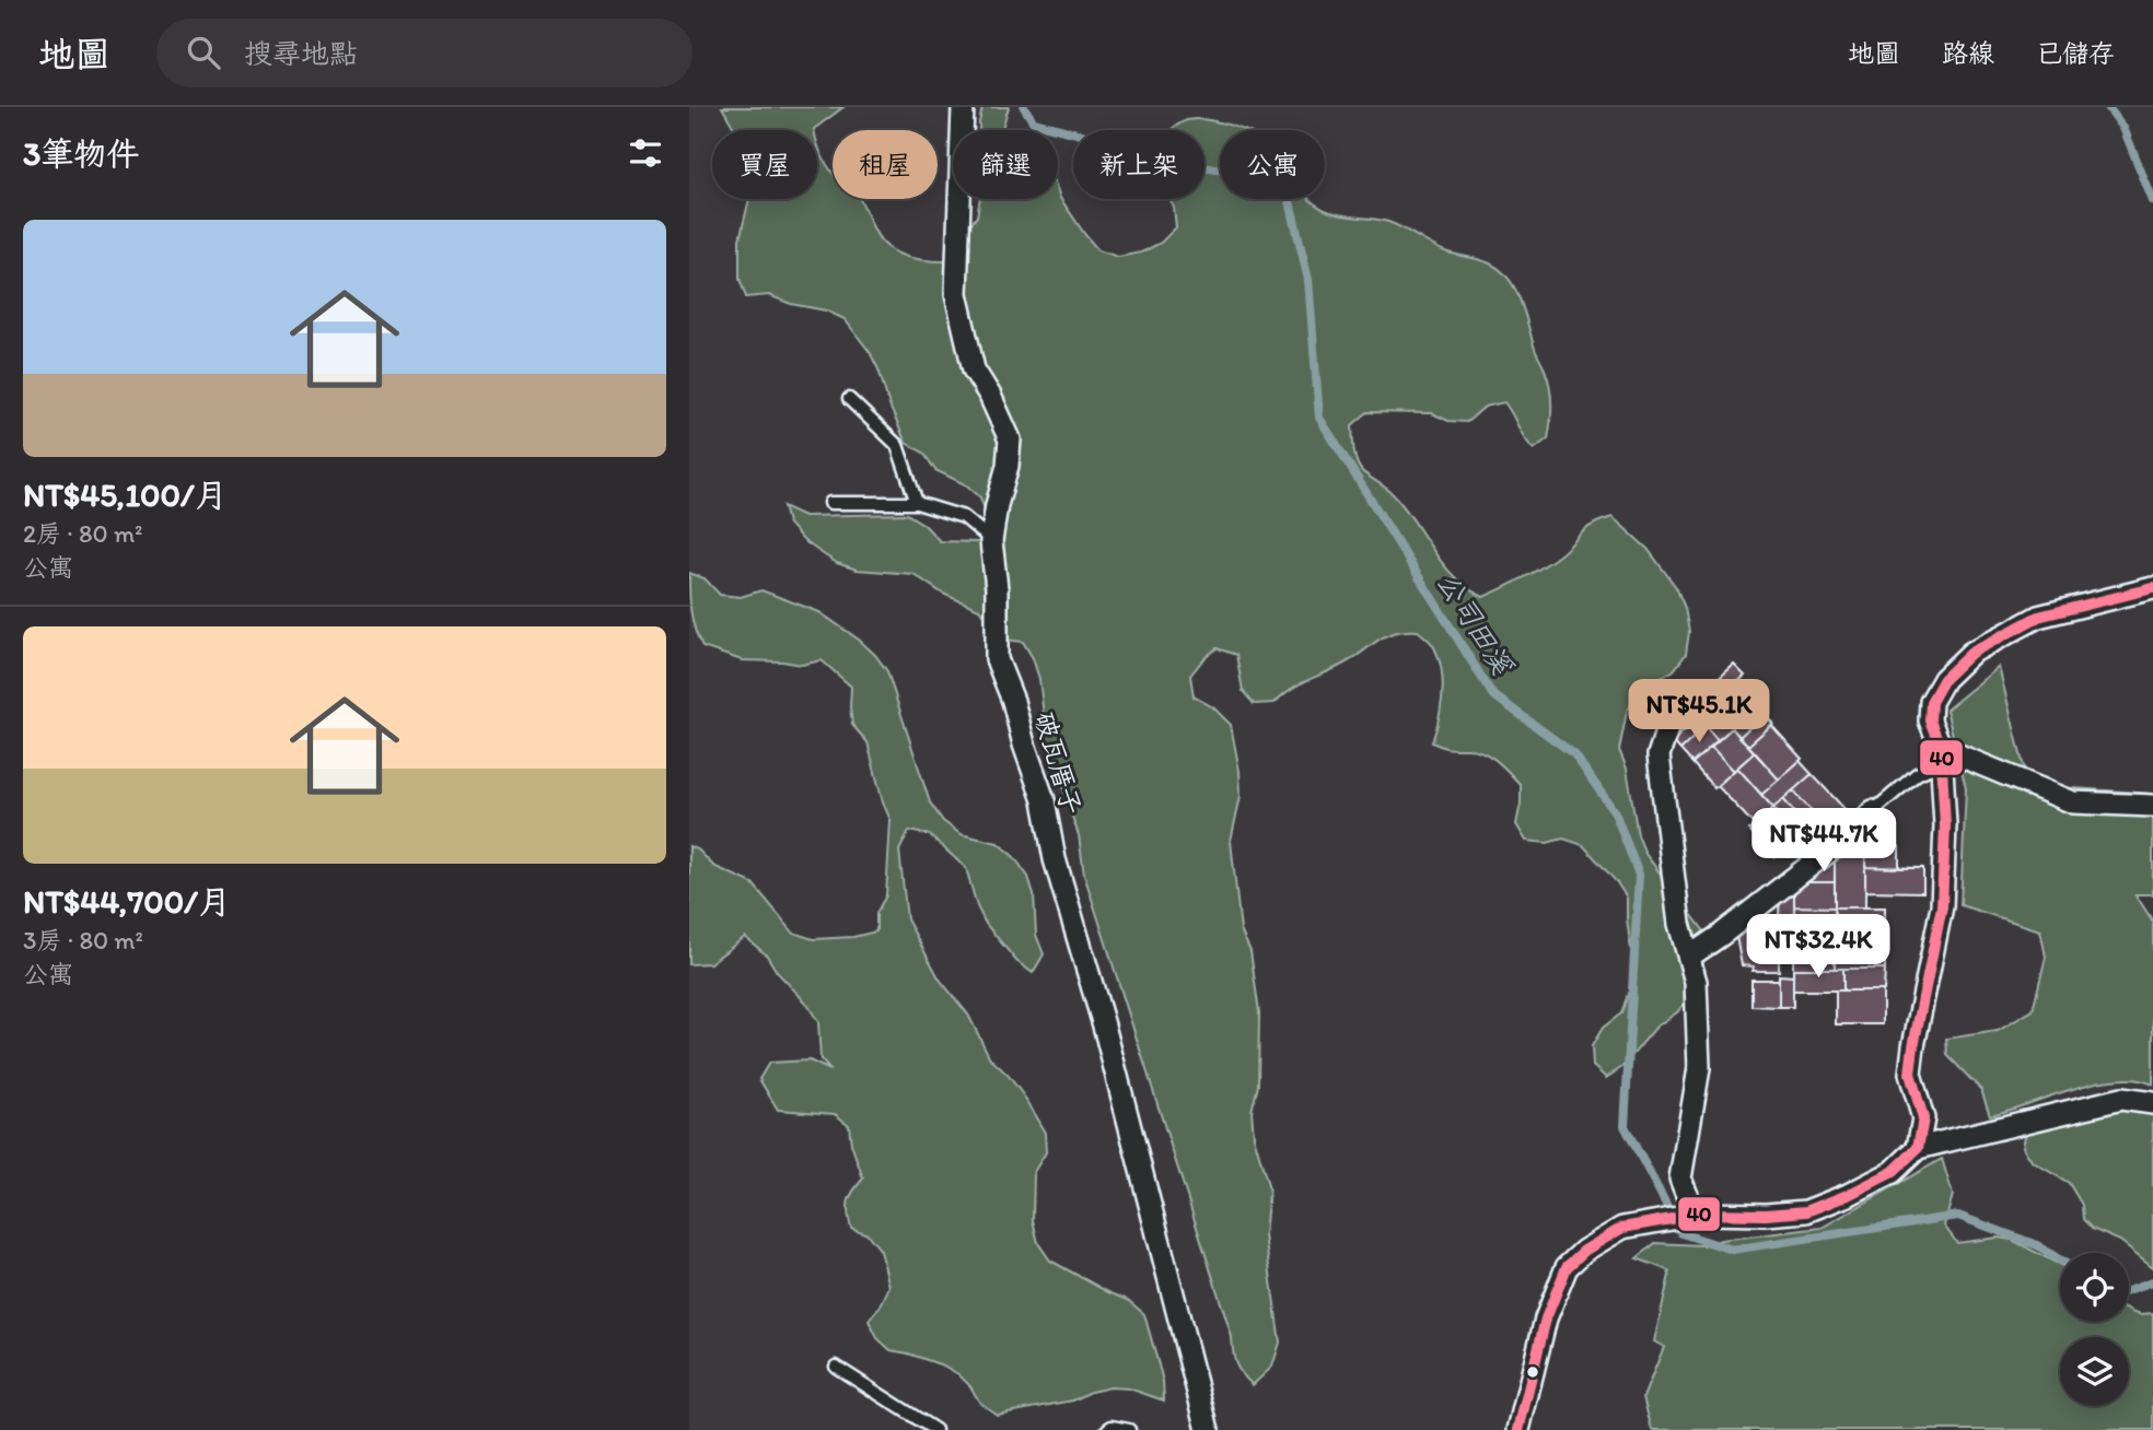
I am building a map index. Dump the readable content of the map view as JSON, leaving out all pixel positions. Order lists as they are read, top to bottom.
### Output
{
  "streets": {
    "street": ["破瓦厝子"]
  },
  "water": ["公司田溪"],
  "lines": ["transit line 40"],
  "page": {
    "header": "地圖",
    "search": "搜尋地點",
    "nav": ["地圖", "路線", "已儲存"],
    "heading": "3筆物件",
    "chip": [
      "買屋",
      "租屋",
      "篩選",
      "新上架",
      "公寓"
    ],
    "list": [
      {
        "name": "NT$45,100/月",
        "note": "2房 · 80 m² · 公寓"
      },
      {
        "name": "NT$44,700/月",
        "note": "3房 · 80 m² · 公寓"
      }
    ],
    "price": ["NT$45.1K", "NT$44.7K", "NT$32.4K"]
  }
}
